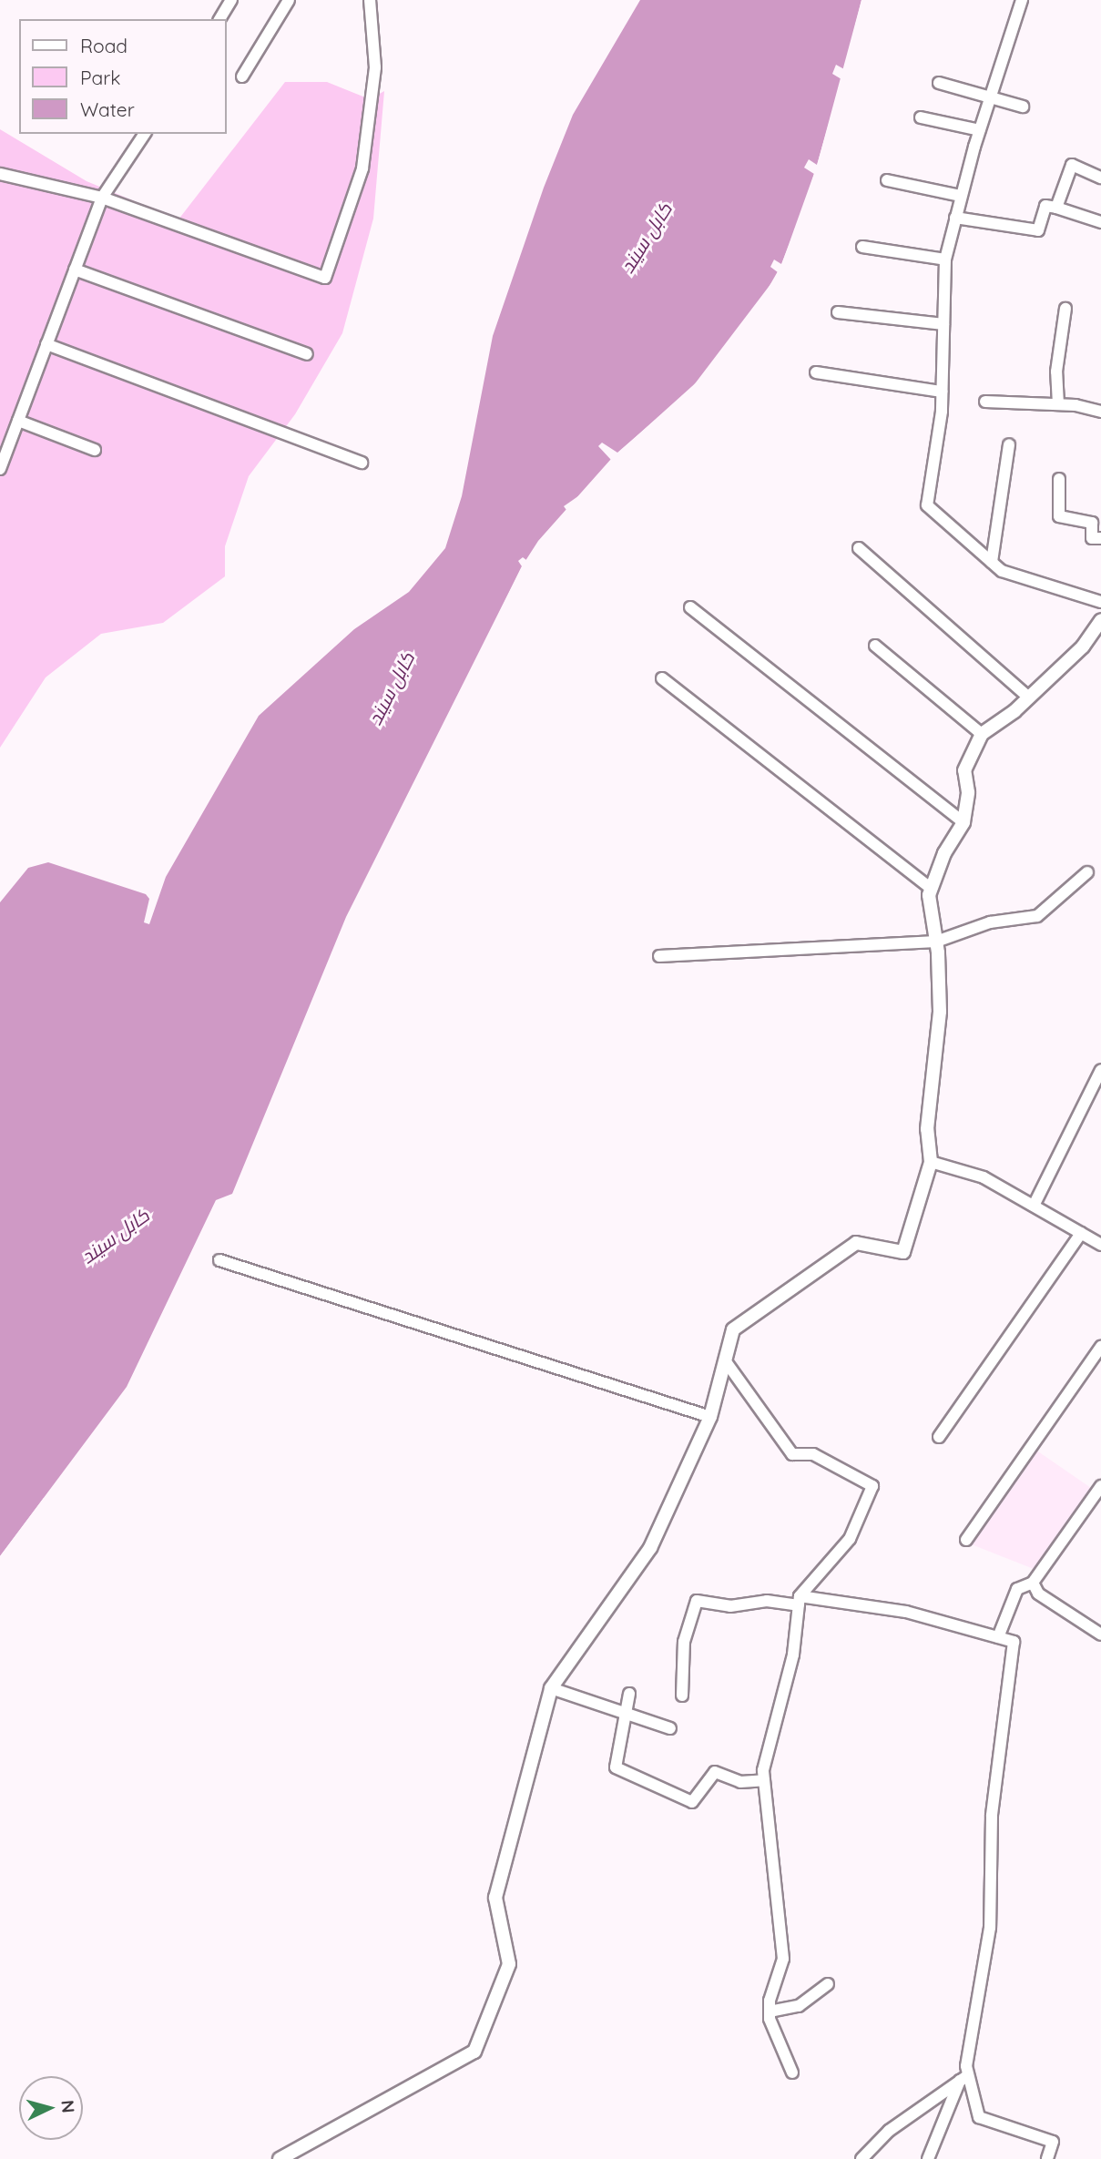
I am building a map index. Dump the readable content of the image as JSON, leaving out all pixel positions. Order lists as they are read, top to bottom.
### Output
{
  "water": ["کابل سيند"],
  "legend": ["Road", "Park", "Water"],
  "north": "right"
}
